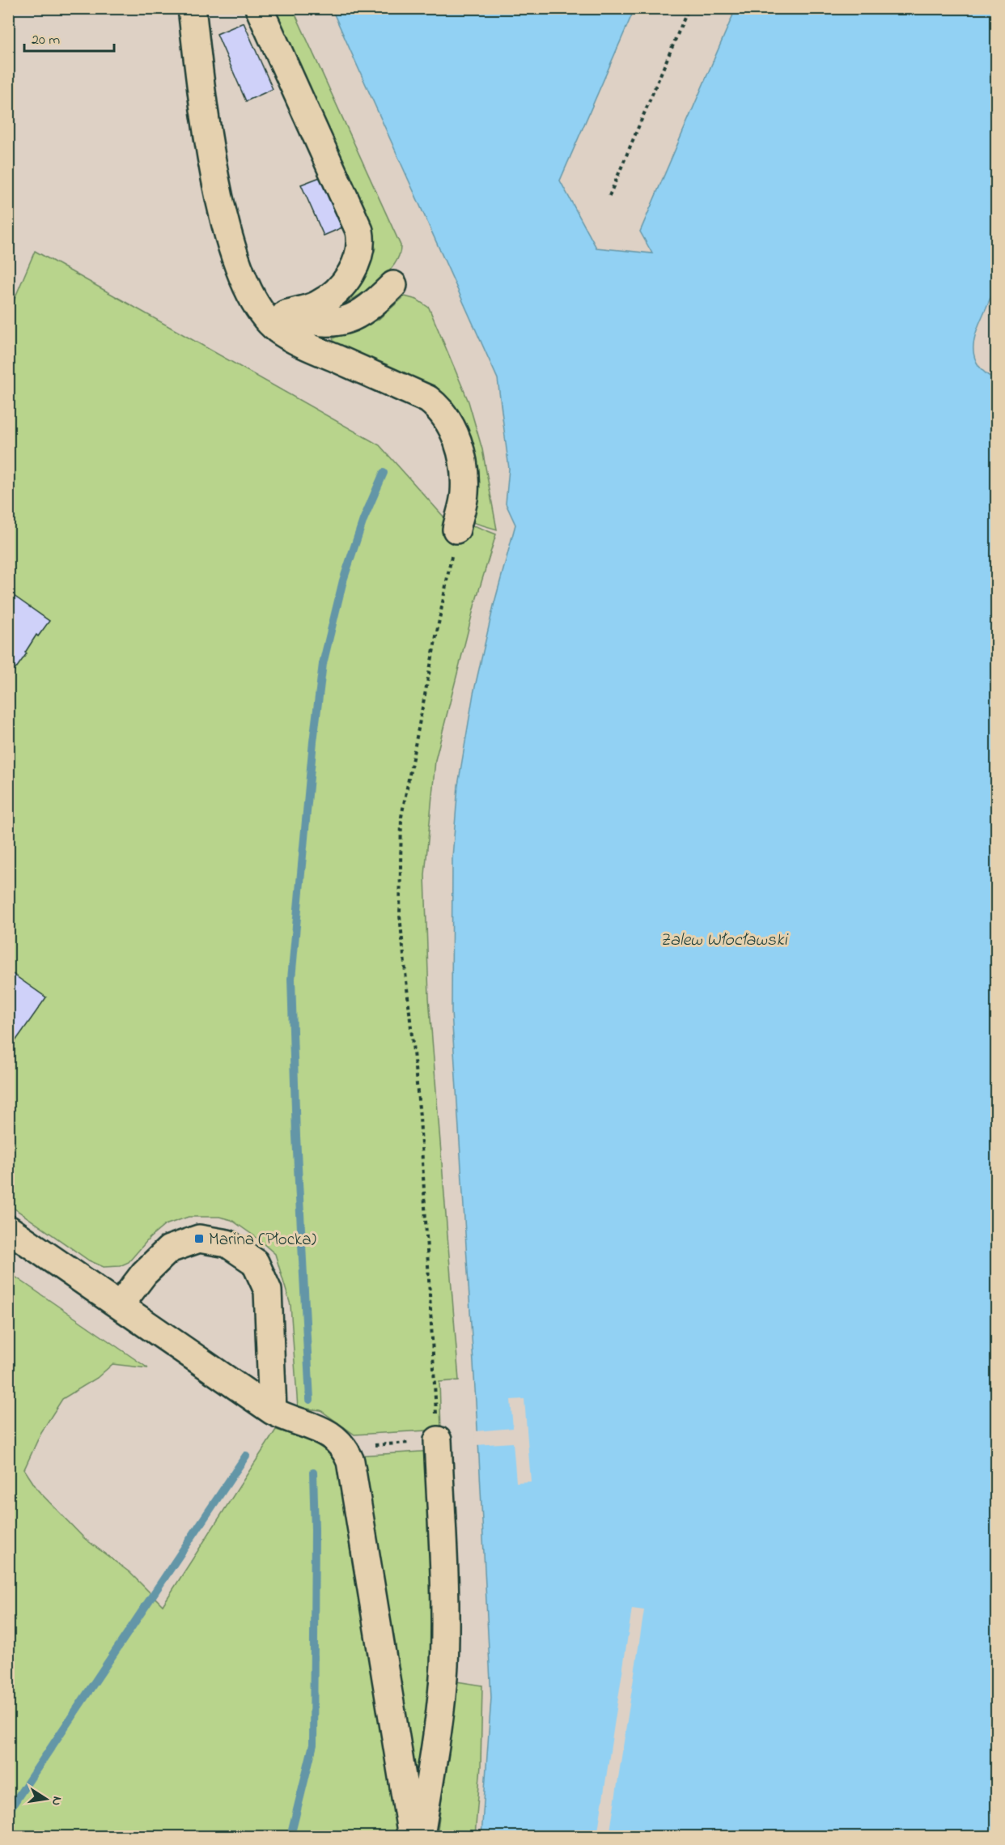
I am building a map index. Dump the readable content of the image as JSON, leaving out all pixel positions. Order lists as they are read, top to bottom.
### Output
{
  "water": ["Zalew Włocławski"],
  "places": {
    "transit": ["Marina (Płocka)"]
  },
  "scale_bar": "20 m",
  "north": "right"
}
